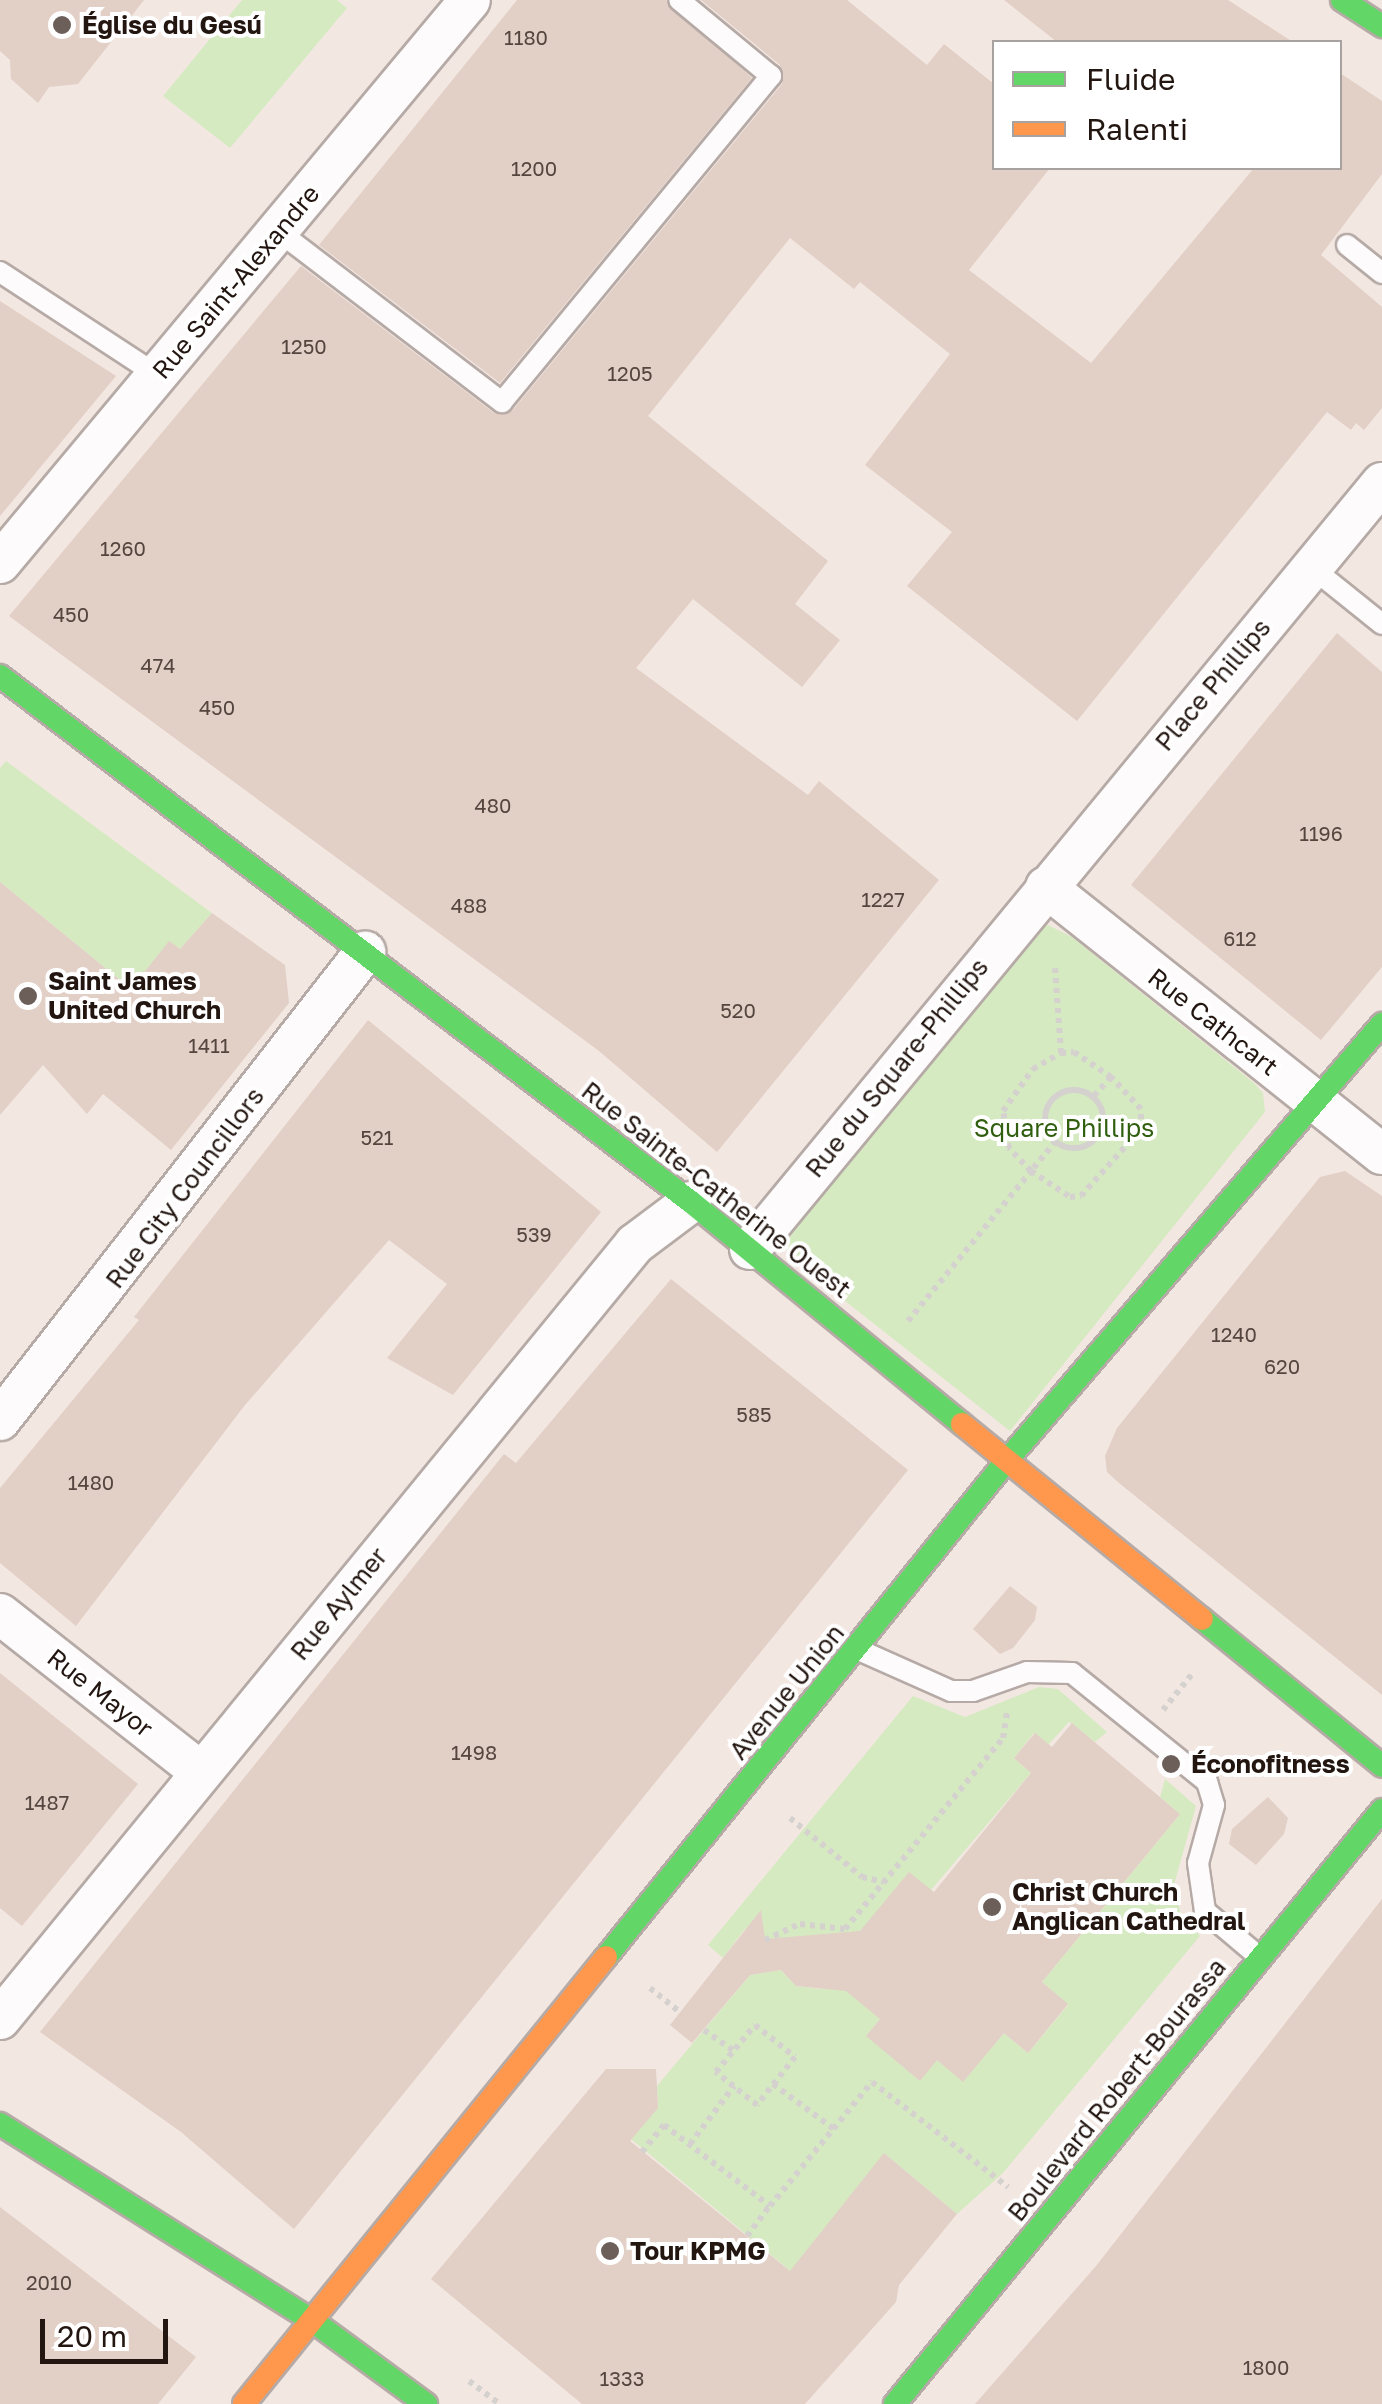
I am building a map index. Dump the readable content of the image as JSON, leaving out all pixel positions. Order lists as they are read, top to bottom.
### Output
{
  "streets": {
    "street": [
      "Rue Saint-Alexandre",
      "Place Phillips",
      "Rue Cathcart",
      "Rue du Square-Phillips",
      "Rue City Councillors",
      "Rue Sainte-Catherine Ouest",
      "Rue Aylmer",
      "Avenue Union",
      "Rue Mayor",
      "Boulevard Robert-Bourassa"
    ]
  },
  "crossings": [
    ["Place Phillips", "Rue Cathcart"],
    ["Place Phillips", "Rue du Square-Phillips"],
    ["Rue Cathcart", "Rue du Square-Phillips"],
    ["Rue Cathcart", "Avenue Union"],
    ["Rue du Square-Phillips", "Rue Sainte-Catherine Ouest"],
    ["Rue City Councillors", "Rue Sainte-Catherine Ouest"],
    ["Rue Sainte-Catherine Ouest", "Rue Aylmer"],
    ["Rue Sainte-Catherine Ouest", "Avenue Union"],
    ["Rue Aylmer", "Rue Mayor"]
  ],
  "parks": ["Square Phillips"],
  "places": [
    "Église du Gesú",
    "Saint James United Church",
    "Éconofitness",
    "Christ Church Anglican Cathedral",
    "Tour KPMG"
  ],
  "house_numbers": [
    "1180",
    "1200",
    "1250",
    "1205",
    "1260",
    "450",
    "474",
    "450",
    "480",
    "1196",
    "1227",
    "488",
    "612",
    "520",
    "1411",
    "521",
    "539",
    "1240",
    "620",
    "585",
    "1480",
    "1498",
    "1487",
    "2010",
    "1800",
    "1333"
  ],
  "legend": ["Fluide", "Ralenti"],
  "scale_bar": "20 m"
}
